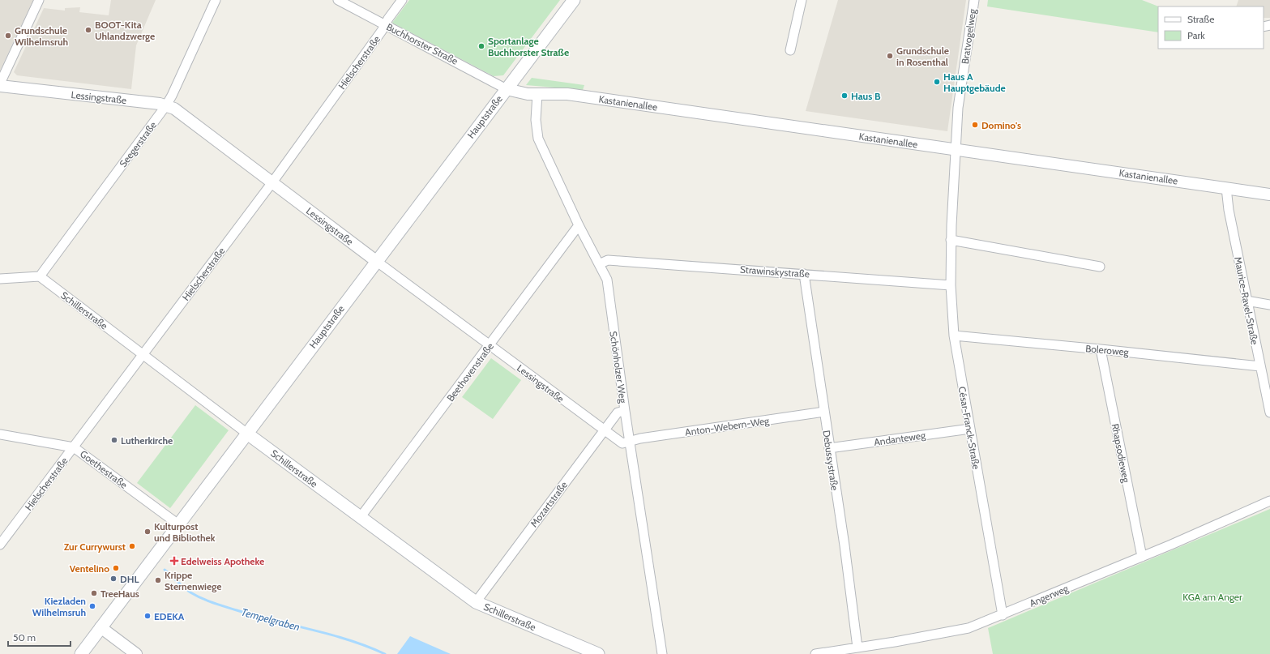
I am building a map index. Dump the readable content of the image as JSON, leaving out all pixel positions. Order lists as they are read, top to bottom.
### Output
{
  "streets": {
    "main road": ["Hauptstraße", "Schillerstraße"],
    "street": [
      "Bratvogelweg",
      "Buchhorster Straße",
      "Hielscherstraße",
      "Lessingstraße",
      "Kastanienallee",
      "Seegerstraße",
      "Strawinskystraße",
      "Maurice-Ravel-Straße",
      "Boleroweg",
      "Schönholzer Weg",
      "Beethovenstraße",
      "Anton-Webern-Weg",
      "César-Franck-Straße",
      "Andanteweg",
      "Rhapsodieweg",
      "Debussystraße",
      "Goethestraße",
      "Mozartstraße",
      "Angerweg"
    ]
  },
  "crossings": [
    ["Bratvogelweg", "Kastanienallee"],
    ["Bratvogelweg", "César-Franck-Straße"],
    ["Buchhorster Straße", "Hielscherstraße"],
    ["Buchhorster Straße", "Kastanienallee"],
    ["Buchhorster Straße", "Hauptstraße"],
    ["Hielscherstraße", "Lessingstraße"],
    ["Hielscherstraße", "Schillerstraße"],
    ["Hielscherstraße", "Goethestraße"],
    ["Lessingstraße", "Hauptstraße"],
    ["Lessingstraße", "Seegerstraße"],
    ["Lessingstraße", "Schönholzer Weg"],
    ["Lessingstraße", "Beethovenstraße"],
    ["Lessingstraße", "Anton-Webern-Weg"],
    ["Lessingstraße", "Mozartstraße"],
    ["Kastanienallee", "Hauptstraße"],
    ["Kastanienallee", "Maurice-Ravel-Straße"],
    ["Kastanienallee", "Schönholzer Weg"],
    ["Kastanienallee", "César-Franck-Straße"],
    ["Hauptstraße", "Schillerstraße"],
    ["Hauptstraße", "Goethestraße"],
    ["Seegerstraße", "Schillerstraße"],
    ["Strawinskystraße", "Schönholzer Weg"],
    ["Strawinskystraße", "César-Franck-Straße"],
    ["Strawinskystraße", "Debussystraße"],
    ["Maurice-Ravel-Straße", "Boleroweg"],
    ["Schillerstraße", "Beethovenstraße"],
    ["Schillerstraße", "Mozartstraße"],
    ["Boleroweg", "César-Franck-Straße"],
    ["Boleroweg", "Rhapsodieweg"],
    ["Schönholzer Weg", "Beethovenstraße"],
    ["Schönholzer Weg", "Anton-Webern-Weg"],
    ["Schönholzer Weg", "Mozartstraße"],
    ["Anton-Webern-Weg", "Debussystraße"],
    ["César-Franck-Straße", "Andanteweg"],
    ["César-Franck-Straße", "Angerweg"],
    ["Andanteweg", "Debussystraße"],
    ["Rhapsodieweg", "Angerweg"],
    ["Debussystraße", "Angerweg"]
  ],
  "water": ["Tempelgraben"],
  "parks": ["KGA am Anger"],
  "places": {
    "other": [
      "BOOT-Kita Uhlandzwerge",
      "Grundschule Wilhelmsruh",
      "Sportanlage Buchhorster Straße",
      "Grundschule in Rosenthal",
      "Haus A Hauptgebäude",
      "Haus B",
      "Domino's",
      "Lutherkirche",
      "Kulturpost und Bibliothek",
      "Zur Currywurst",
      "Ventelino",
      "DHL",
      "Krippe Sternenwiege",
      "TreeHaus",
      "Kiezladen Wilhelmsruh",
      "EDEKA"
    ],
    "health": ["Edelweiss Apotheke"]
  },
  "legend": ["Straße", "Park"],
  "scale_bar": "50 m"
}
